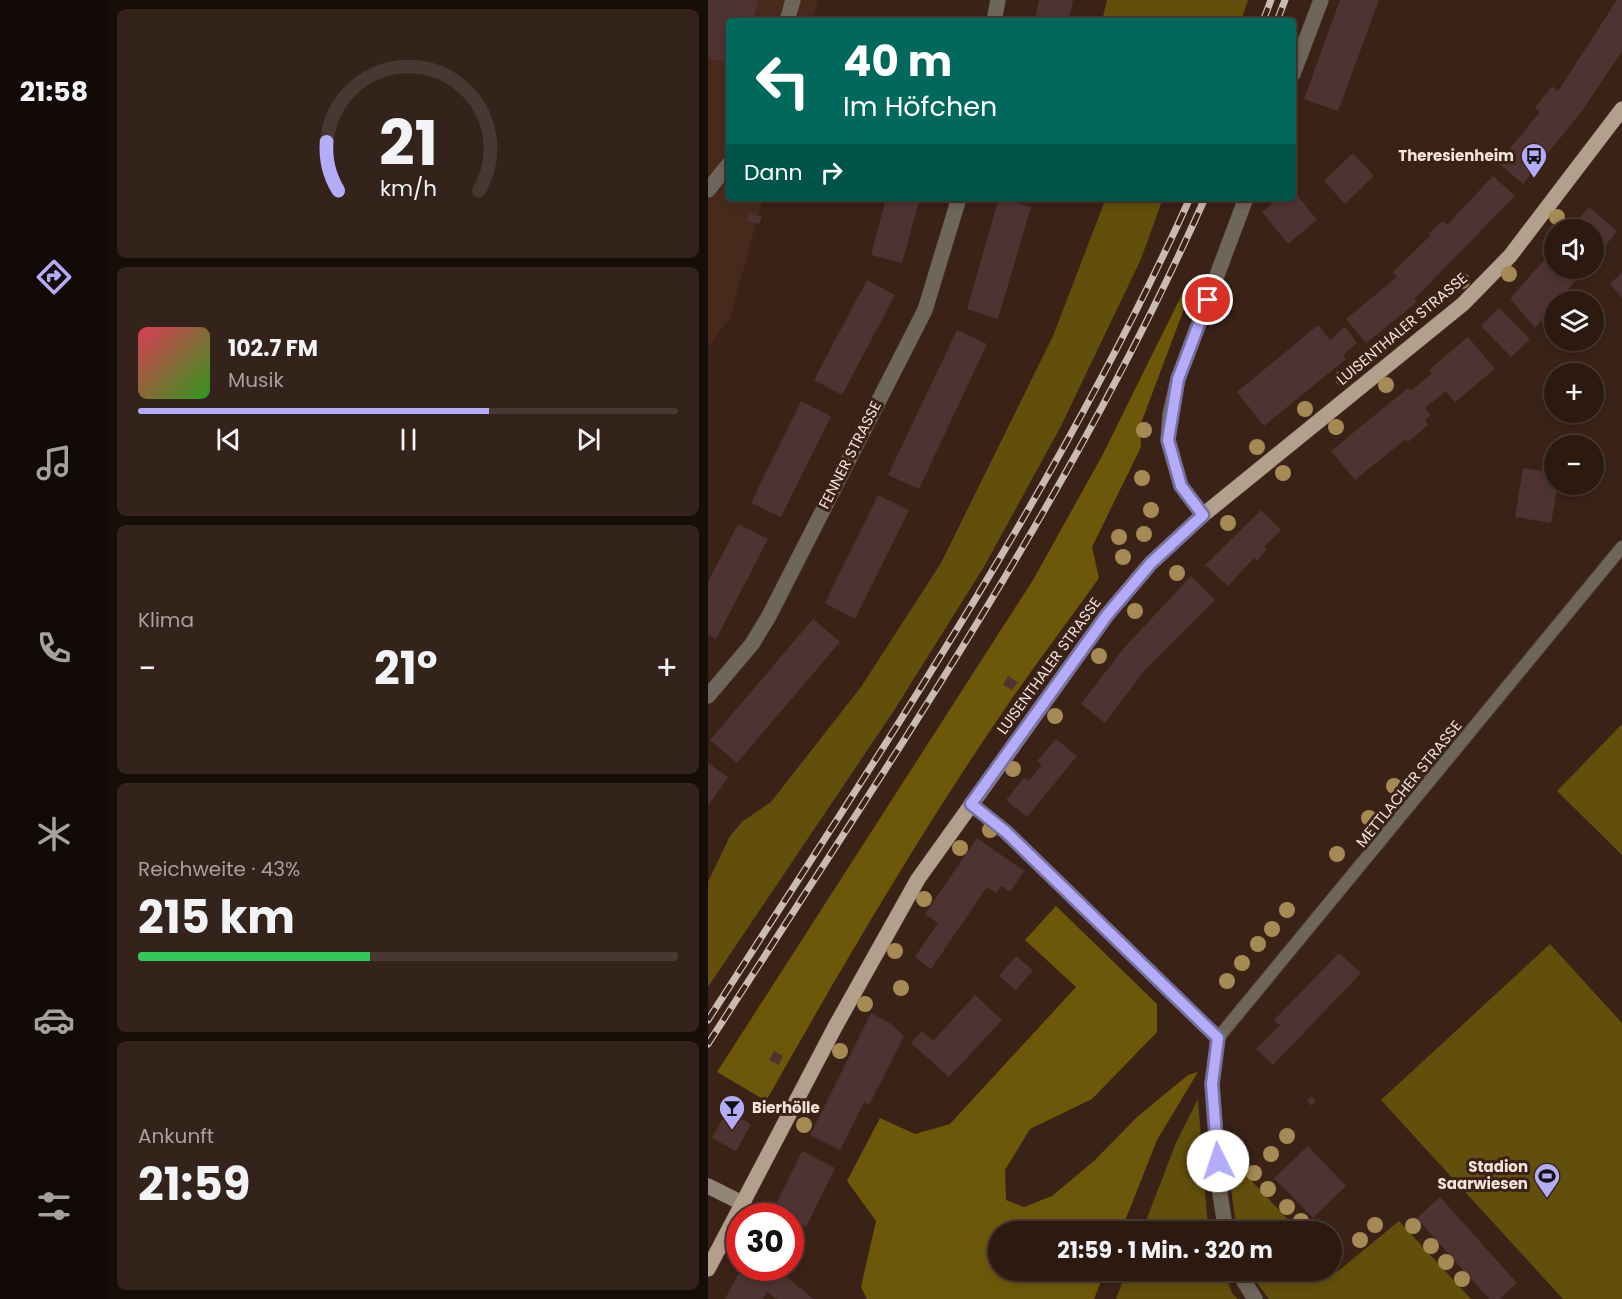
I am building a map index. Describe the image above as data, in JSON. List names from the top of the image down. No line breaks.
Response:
{"streets":{"main road":["LUISENTHALER STRASSE"],"street":["FENNER STRASSE"],"lane":["METTLACHER STRASSE"]},"places":{"bus stop":["Theresienheim"],"bar":["Bierhölle"],"sports":["Stadion Saarwiesen"]},"page":{"tabs":"21:58","turn":["40 m","Im Höfchen"],"then":"Dann","map_buttons":["+","−"],"song":["102.7 FM","Musik"],"tile":["Klima",["Reichweite · 43%","215 km"],["Ankunft","21:59"]],"heat":["−","21°","+"],"limit":"30","trip":"21:59 · 1 Min. · 320 m","gauge":["21","km/h"]}}
